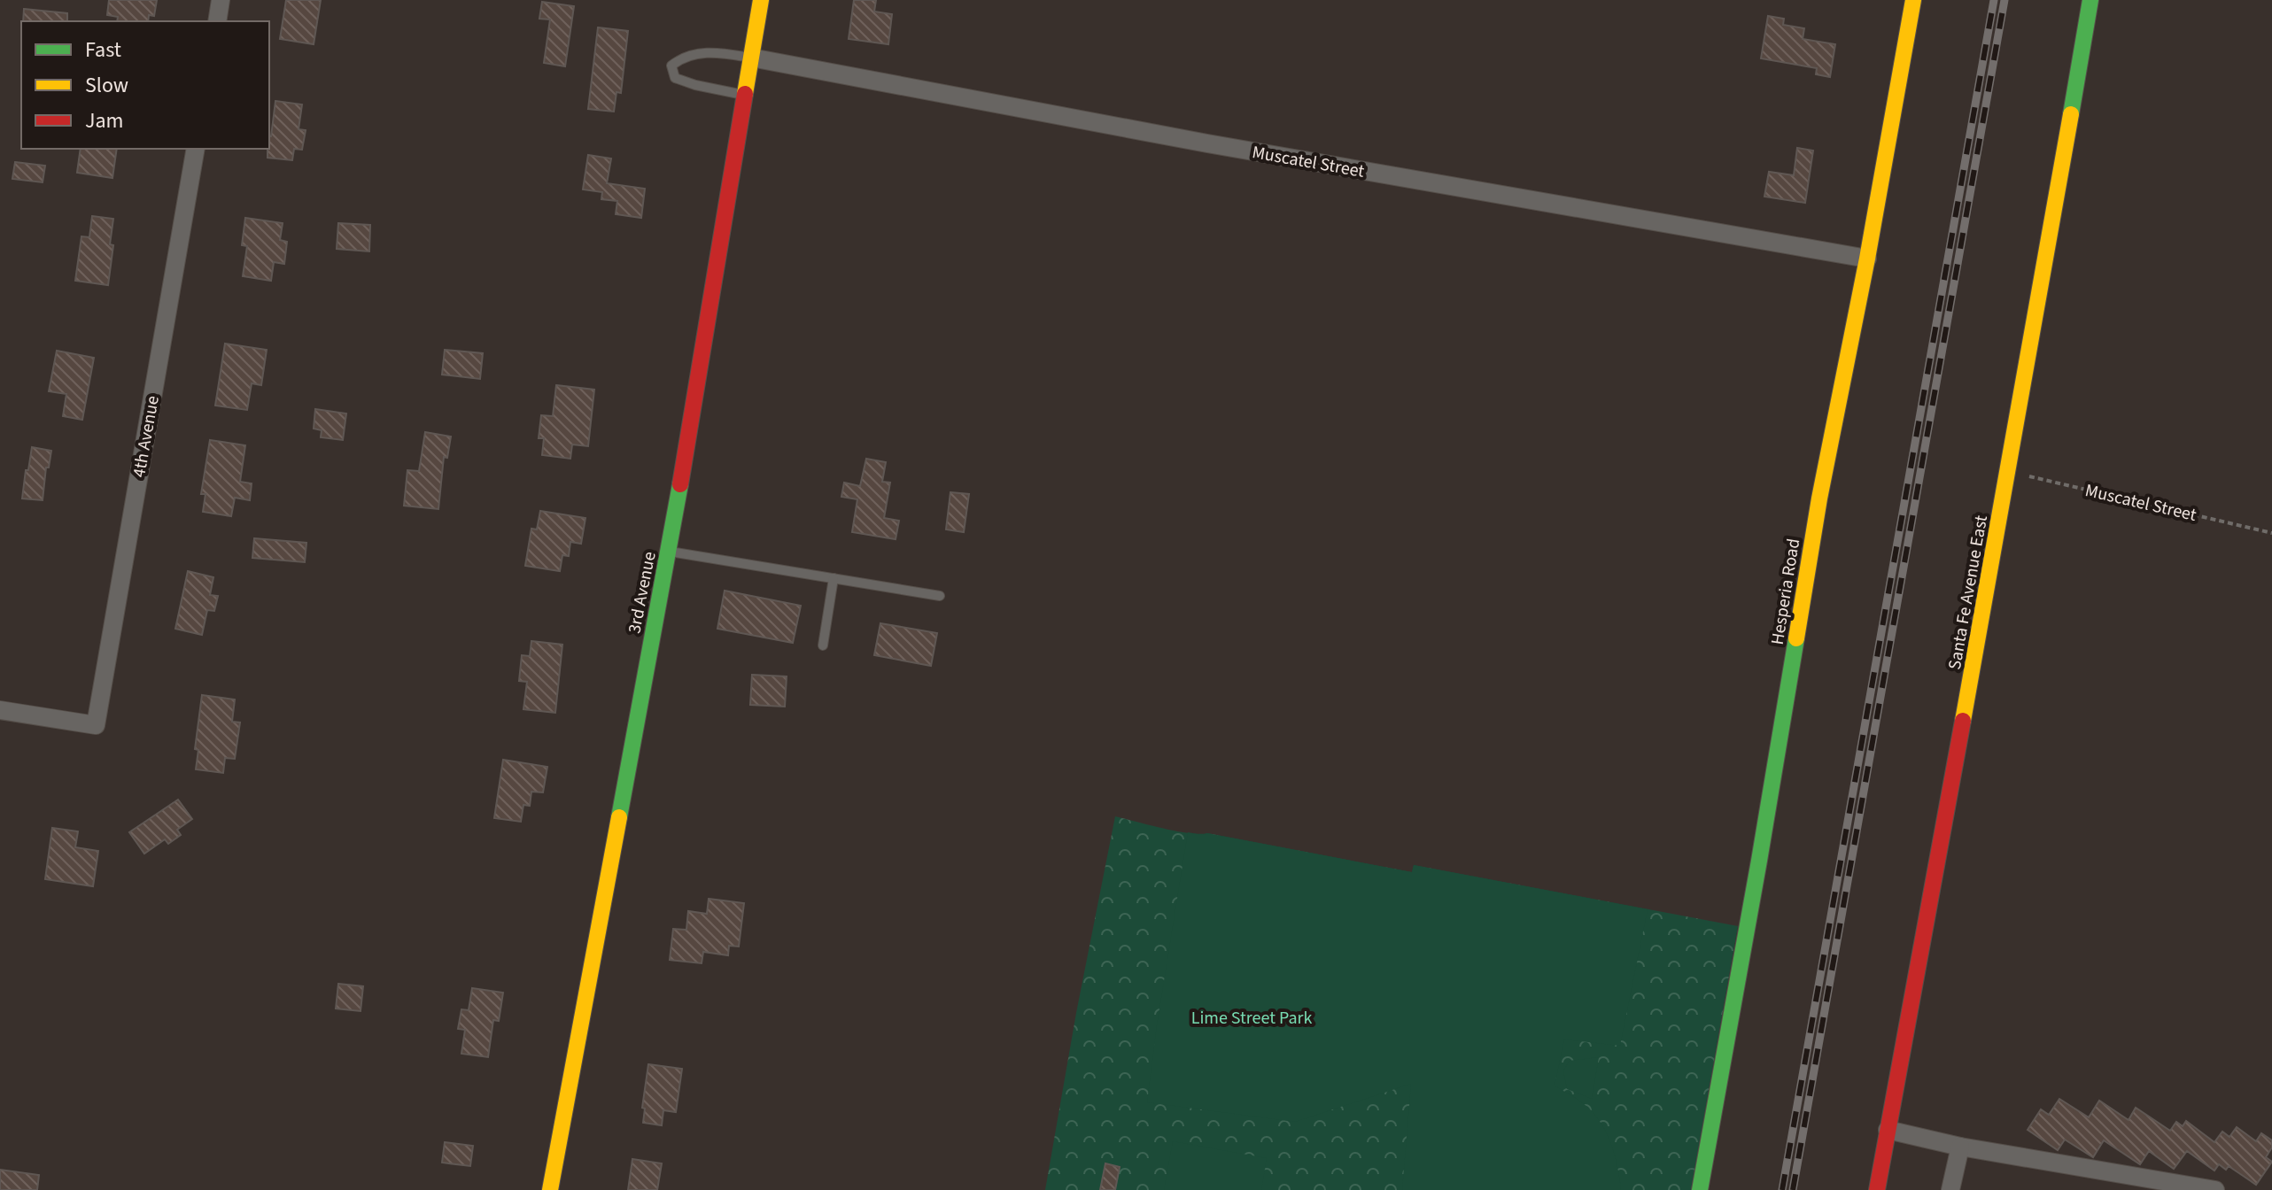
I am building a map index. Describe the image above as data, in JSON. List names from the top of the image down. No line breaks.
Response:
{"streets":{"street":["Muscatel Street","4th Avenue","Hesperia Road","3rd Avenue","Santa Fe Avenue East"]},"crossings":[["Muscatel Street","Hesperia Road"],["Muscatel Street","3rd Avenue"],["Muscatel Street","Santa Fe Avenue East"]],"parks":["Lime Street Park"],"legend":["Fast","Slow","Jam"]}
